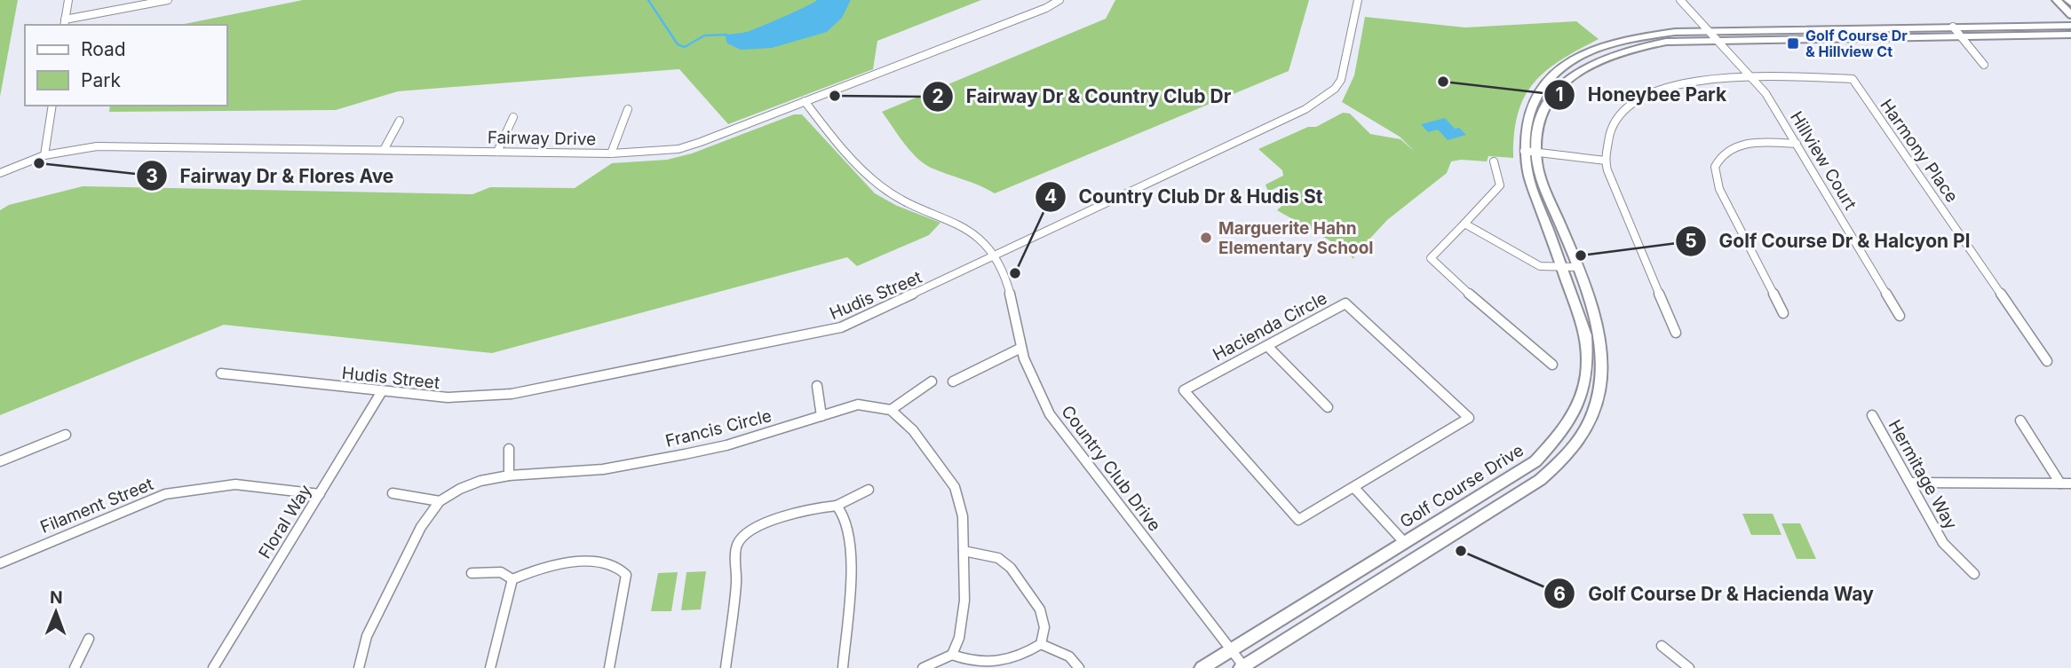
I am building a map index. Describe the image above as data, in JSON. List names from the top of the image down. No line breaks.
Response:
{"streets":{"street":["Fairway Drive","Harmony Place","Hillview Court","Hudis Street","Hacienda Circle","Francis Circle","Country Club Drive","Hermitage Way","Golf Course Drive","Filament Street","Floral Way"]},"crossings":[["Fairway Drive","Country Club Drive"],["Harmony Place","Hillview Court"],["Hillview Court","Golf Course Drive"],["Hudis Street","Country Club Drive"],["Hudis Street","Floral Way"],["Country Club Drive","Golf Course Drive"],["Filament Street","Floral Way"]],"places":{"transit":["Golf Course Dr & Hillview Ct"],"other":["Honeybee Park","Fairway Dr & Country Club Dr","Fairway Dr & Flores Ave","Marguerite Hahn Elementary School","Golf Course Dr & Halcyon Pl","Country Club Dr & Hudis St","Golf Course Dr & Hacienda Way"]},"legend":["Road","Park"],"north":"top"}
